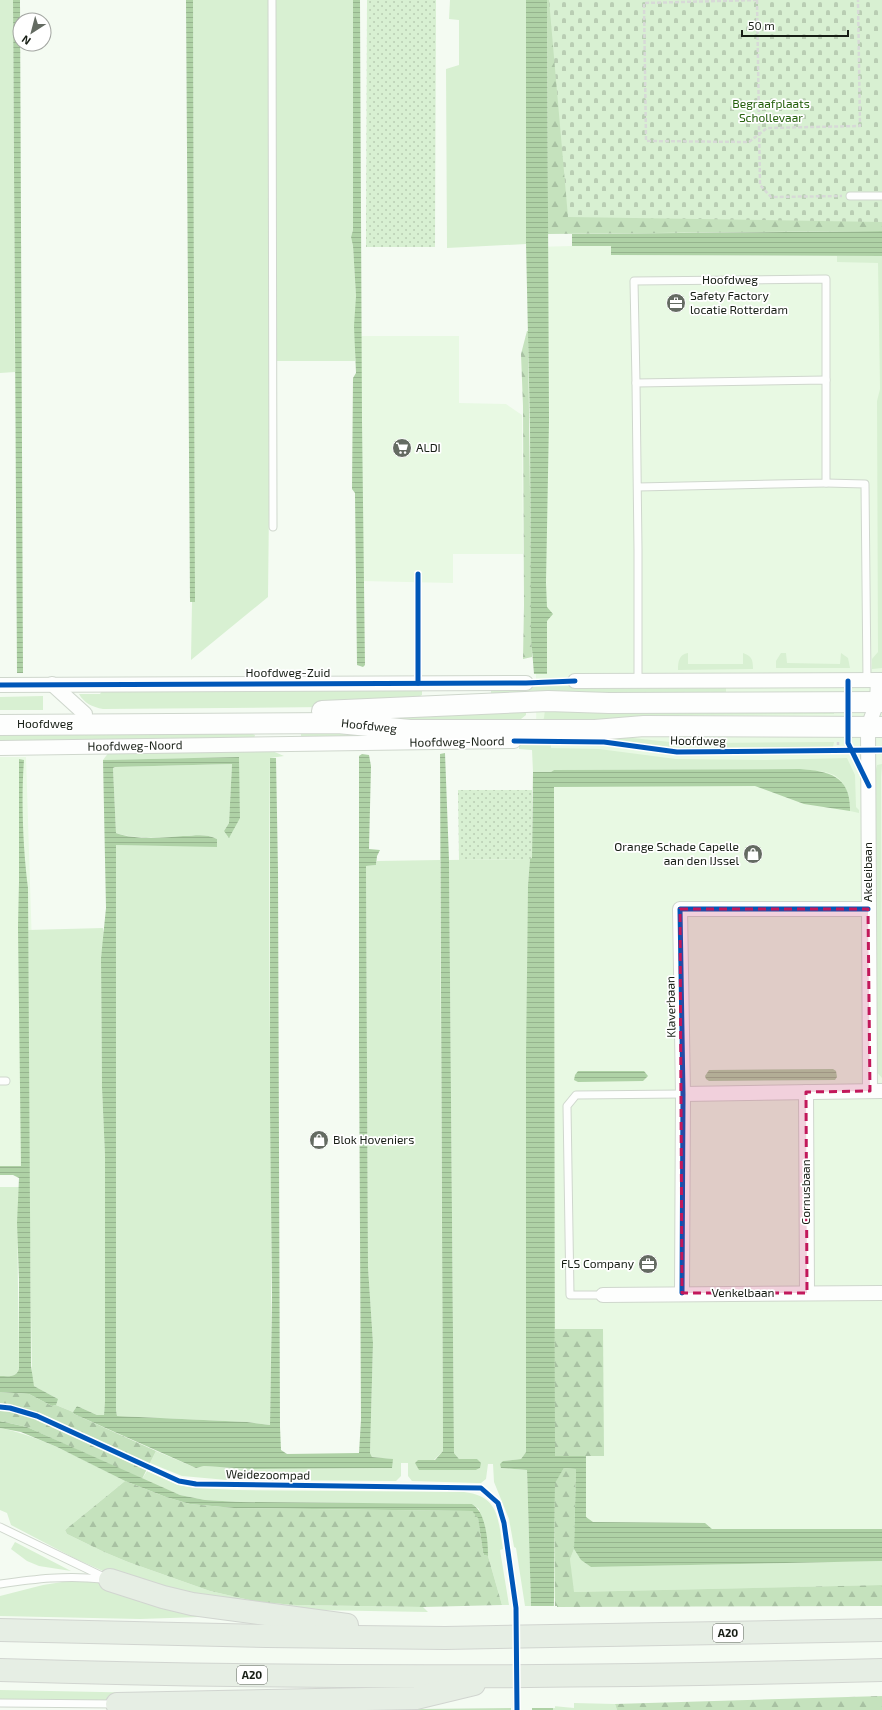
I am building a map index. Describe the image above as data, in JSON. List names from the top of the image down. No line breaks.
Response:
{"streets":{"highway":["A20"],"main road":["Hoofdweg"],"street":["Hoofdweg-Zuid","Hoofdweg-Noord","Akeleibaan","Klaverbaan","Cornusbaan","Venkelbaan"],"cycle path":["Weidezoompad"]},"crossings":[["Hoofdweg","Hoofdweg-Zuid"],["Hoofdweg","Hoofdweg-Noord"],["Hoofdweg","Akeleibaan"],["Akeleibaan","Klaverbaan"],["Klaverbaan","Venkelbaan"],["Cornusbaan","Venkelbaan"]],"parks":["Begraafplaats Schollevaar"],"places":{"office":["Safety Factory locatie Rotterdam","FLS Company"],"supermarket":["ALDI"],"shop":["Orange Schade Capelle aan den IJssel","Blok Hoveniers"]},"scale_bar":"50 m","north":"bottom left"}
